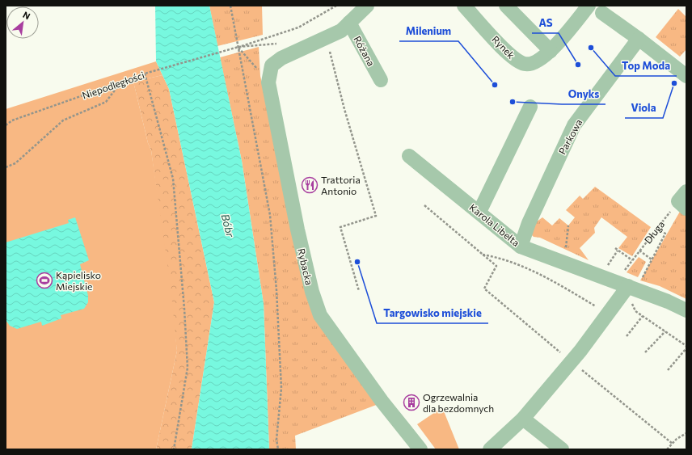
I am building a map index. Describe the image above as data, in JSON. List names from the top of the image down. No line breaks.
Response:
{"streets":{"street":["Rynek","Różana","Parkowa","Karola Libelta","Rybacka"],"path":["Niepodległości","Długa"]},"crossings":[["Parkowa","Karola Libelta"],["Karola Libelta","Długa"]],"water":["Bóbr"],"places":{"other":["Top Moda","AS","Viola","Milenium","Onyks","Targowisko miejskie"],"restaurant":["Trattoria Antonio"],"sports":["Kąpielisko Miejskie"],"building":["Ogrzewalnia dla bezdomnych"]},"north":"top right"}
